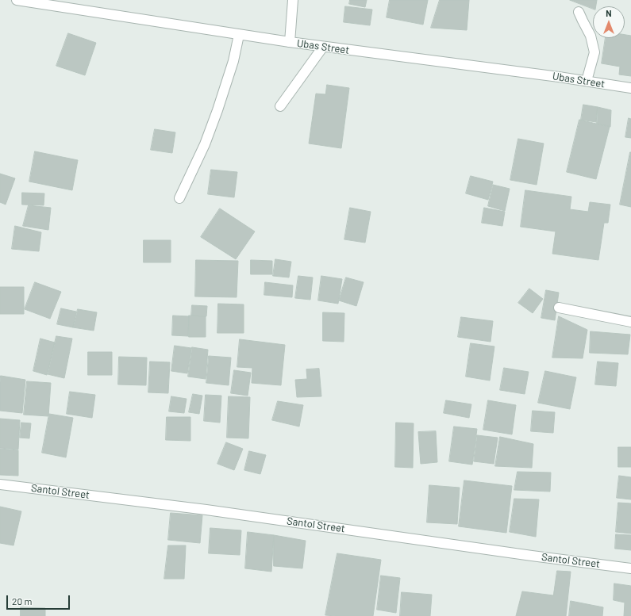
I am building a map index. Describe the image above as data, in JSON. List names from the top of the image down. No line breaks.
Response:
{"streets":{"street":["Ubas Street","Santol Street"]},"scale_bar":"20 m","north":"top"}
